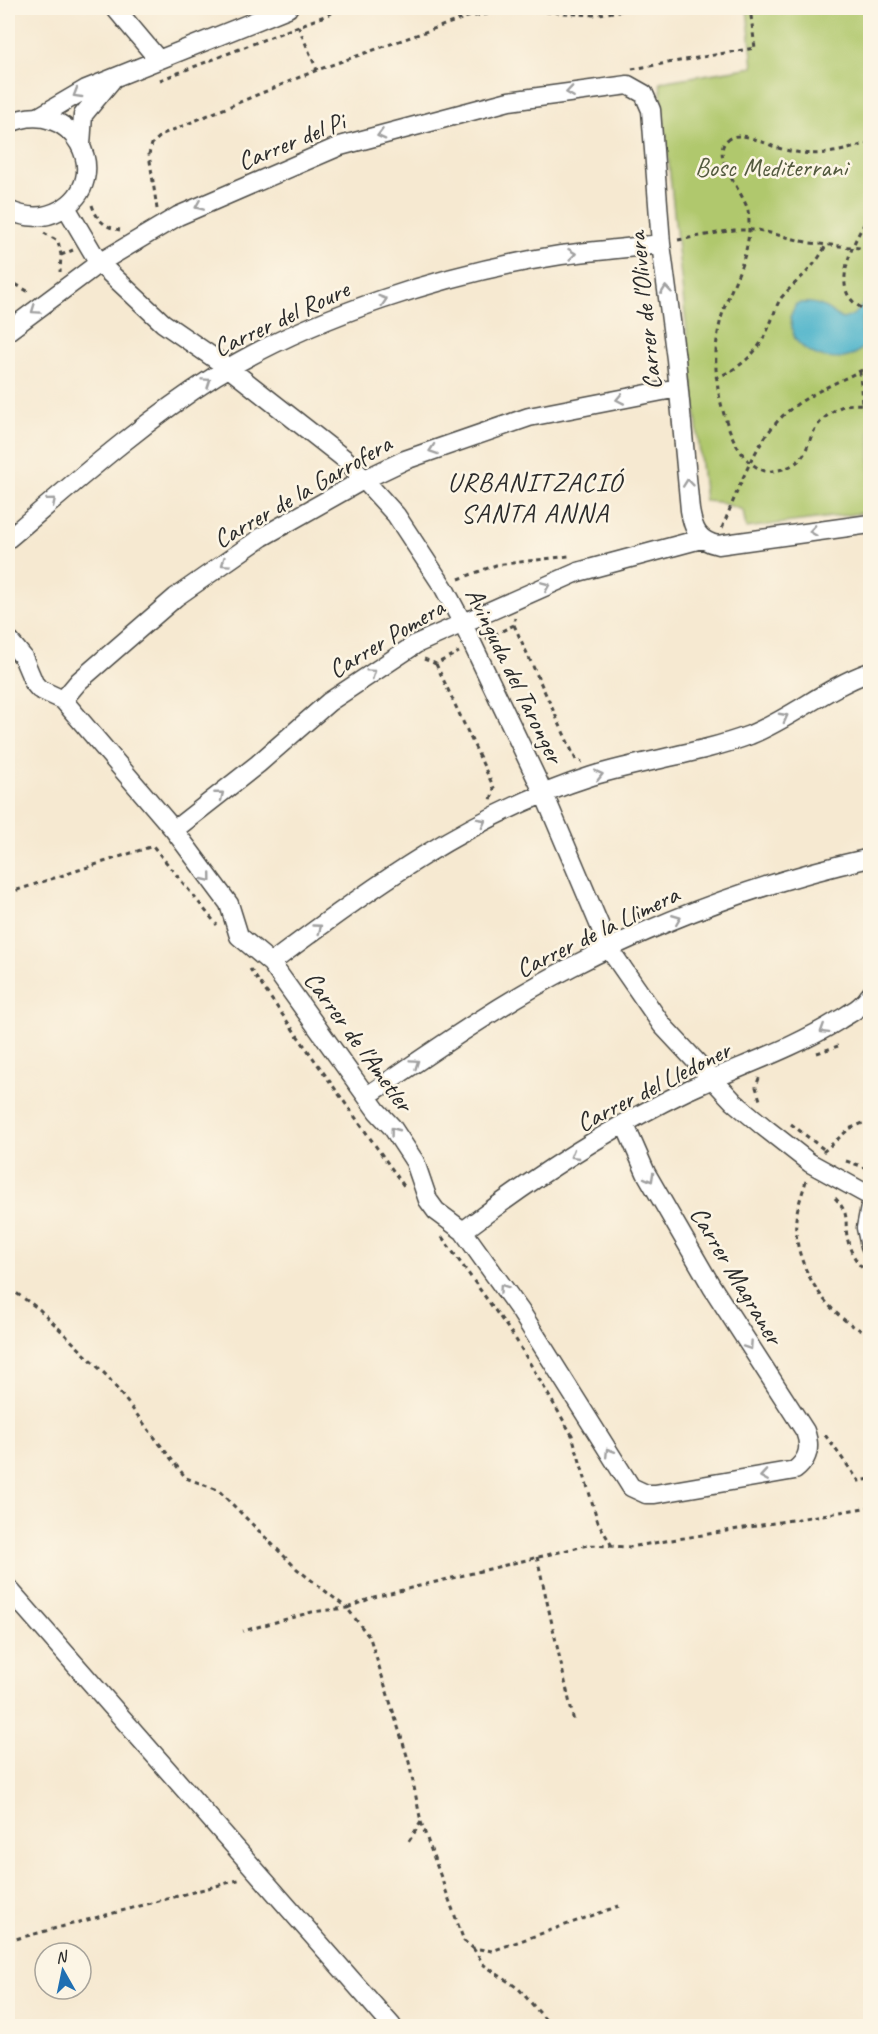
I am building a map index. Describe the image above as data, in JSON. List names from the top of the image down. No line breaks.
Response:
{"streets":{"street":["Carrer del Pi","Carrer de l'Olivera","Carrer del Roure","Carrer de la Garrofera","Carrer Pomera","Avinguda del Taronger","Carrer de la Llimera","Carrer de l'Ametler","Carrer del Lledoner","Carrer Magraner"]},"crossings":[["Carrer del Pi","Carrer de l'Olivera"],["Carrer del Pi","Avinguda del Taronger"],["Carrer de l'Olivera","Carrer del Roure"],["Carrer de l'Olivera","Carrer de la Garrofera"],["Carrer de l'Olivera","Carrer Pomera"],["Carrer del Roure","Avinguda del Taronger"],["Carrer de la Garrofera","Avinguda del Taronger"],["Carrer de la Garrofera","Carrer de l'Ametler"],["Carrer Pomera","Avinguda del Taronger"],["Carrer Pomera","Carrer de l'Ametler"],["Avinguda del Taronger","Carrer de la Llimera"],["Avinguda del Taronger","Carrer del Lledoner"],["Carrer de la Llimera","Carrer de l'Ametler"],["Carrer de l'Ametler","Carrer del Lledoner"],["Carrer de l'Ametler","Carrer Magraner"],["Carrer del Lledoner","Carrer Magraner"]],"one_way":["Carrer de l'Olivera","Carrer del Roure","Carrer de la Garrofera","Carrer del Lledoner","Carrer Magraner"],"districts":["URBANITZACIÓ SANTA ANNA"],"parks":["Bosc Mediterrani"],"north":"top"}
